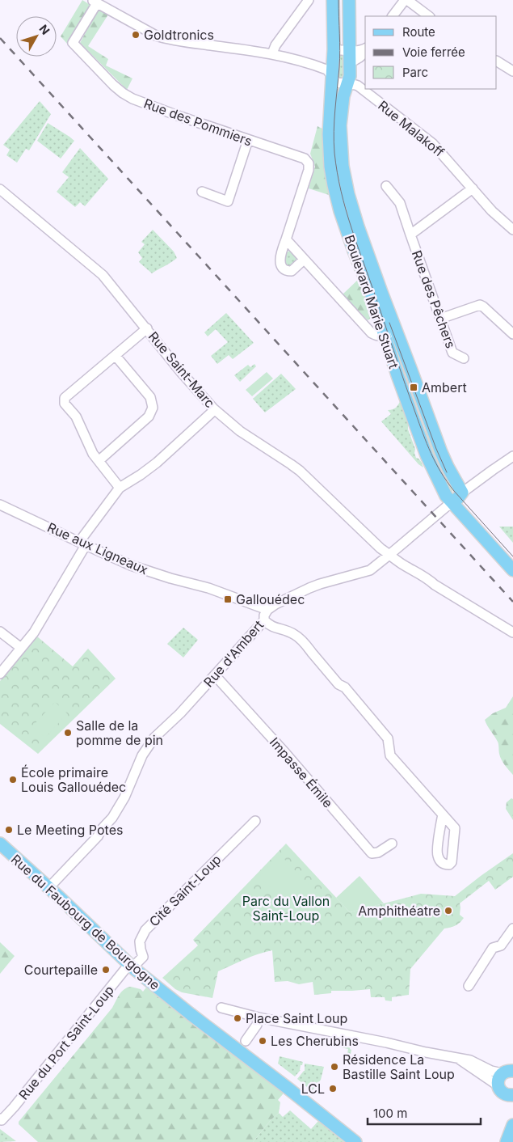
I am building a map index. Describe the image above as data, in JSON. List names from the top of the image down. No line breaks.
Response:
{"streets":{"main road":["Boulevard Marie Stuart","Rue d'Ambert","Rue du Faubourg de Bourgogne"],"street":["Rue des Pommiers","Rue Malakoff","Rue des Pêchers","Rue Saint-Marc","Rue aux Ligneaux","Impasse Émile","Cité Saint-Loup","Rue du Port Saint-Loup"]},"crossings":[["Rue des Pommiers","Rue Malakoff"],["Rue Malakoff","Rue des Pêchers"],["Rue Malakoff","Boulevard Marie Stuart"],["Boulevard Marie Stuart","Rue d'Ambert"],["Rue Saint-Marc","Rue d'Ambert"],["Rue aux Ligneaux","Rue d'Ambert"],["Rue d'Ambert","Impasse Émile"],["Rue d'Ambert","Rue du Faubourg de Bourgogne"],["Cité Saint-Loup","Rue du Faubourg de Bourgogne"],["Cité Saint-Loup","Rue du Port Saint-Loup"],["Rue du Faubourg de Bourgogne","Rue du Port Saint-Loup"]],"parks":["Parc du Vallon Saint-Loup"],"places":{"other":["Goldtronics","Salle de la pomme de pin","École primaire Louis Gallouédec","Le Meeting Potes","Amphithéatre","Courtepaille","Place Saint Loup","Les Cherubins","Résidence La Bastille Saint Loup","LCL"],"transit":["Ambert","Gallouédec"]},"legend":["Route","Voie ferrée","Parc"],"scale_bar":"100 m","north":"top right"}
